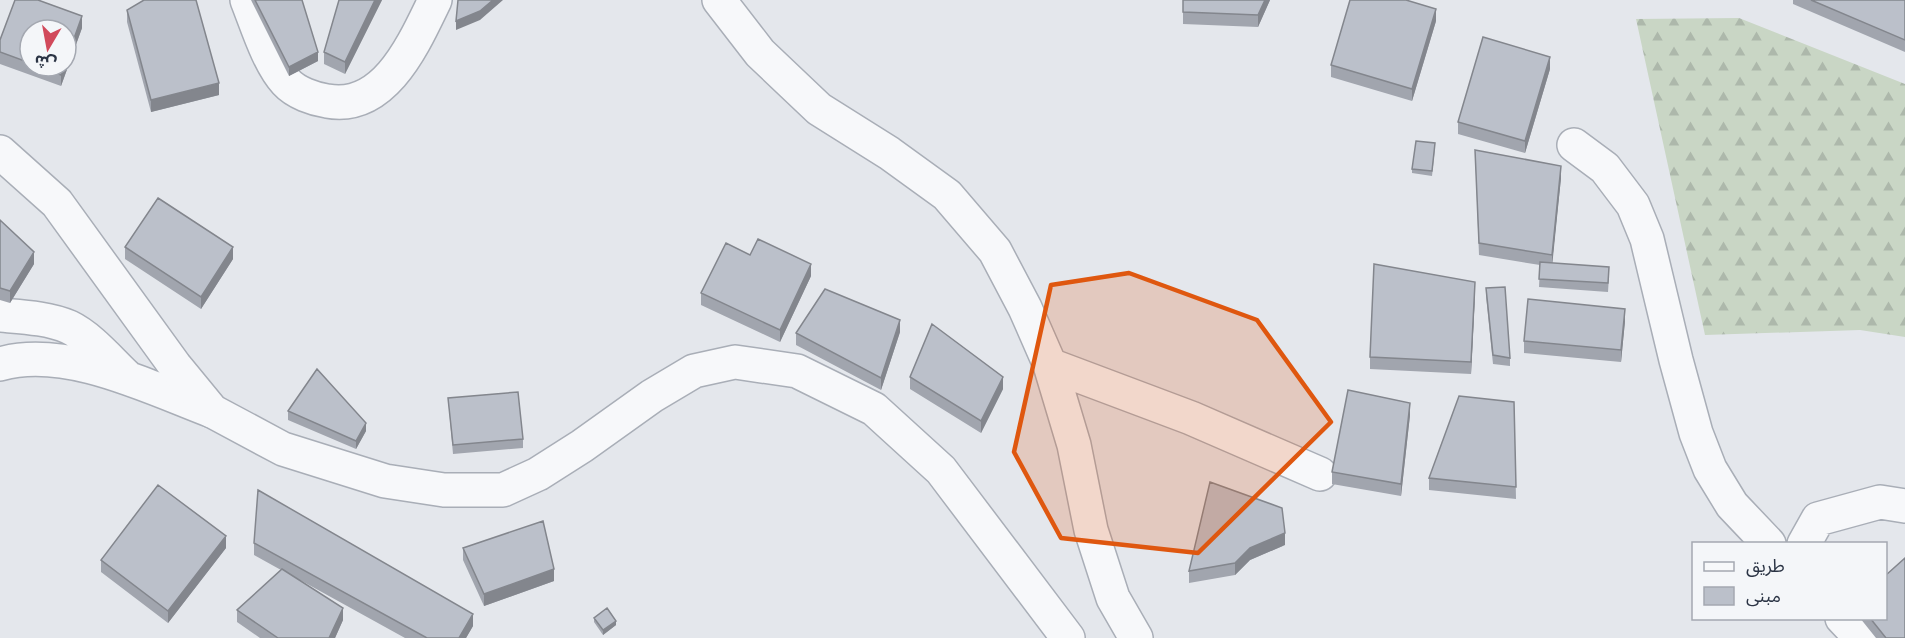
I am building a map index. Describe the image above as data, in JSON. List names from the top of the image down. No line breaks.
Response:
{"legend":["طريق","مبنى"],"north":"bottom"}
